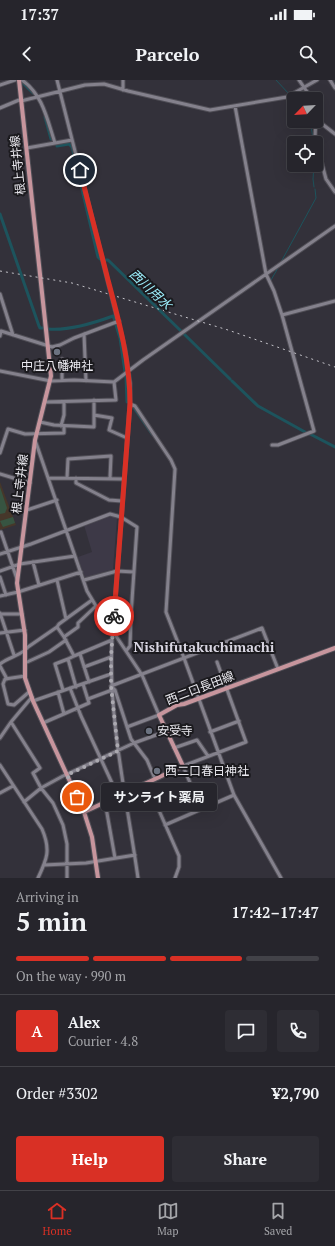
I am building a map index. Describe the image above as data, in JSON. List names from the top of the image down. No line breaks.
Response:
{"streets":{"main road":["根上寺井線","西二口長田線"]},"districts":["Nishifutakuchimachi"],"water":["西川用水"],"places":["中庄八幡神社","安受寺","西二口春日神社","サンライト薬局"],"north":"bottom left","page":{"status":"17:37","header":"Parcelo","bubble":"サンライト薬局","heading":["5 min","Arriving in","17:42–17:47"],"panel":["Alex","Courier · 4.8","Order #3302","¥2,790"],"bar":"On the way · 990 m","round":"A","buttons":["Help","Share"],"tabs":["Home","Map","Saved"]}}
